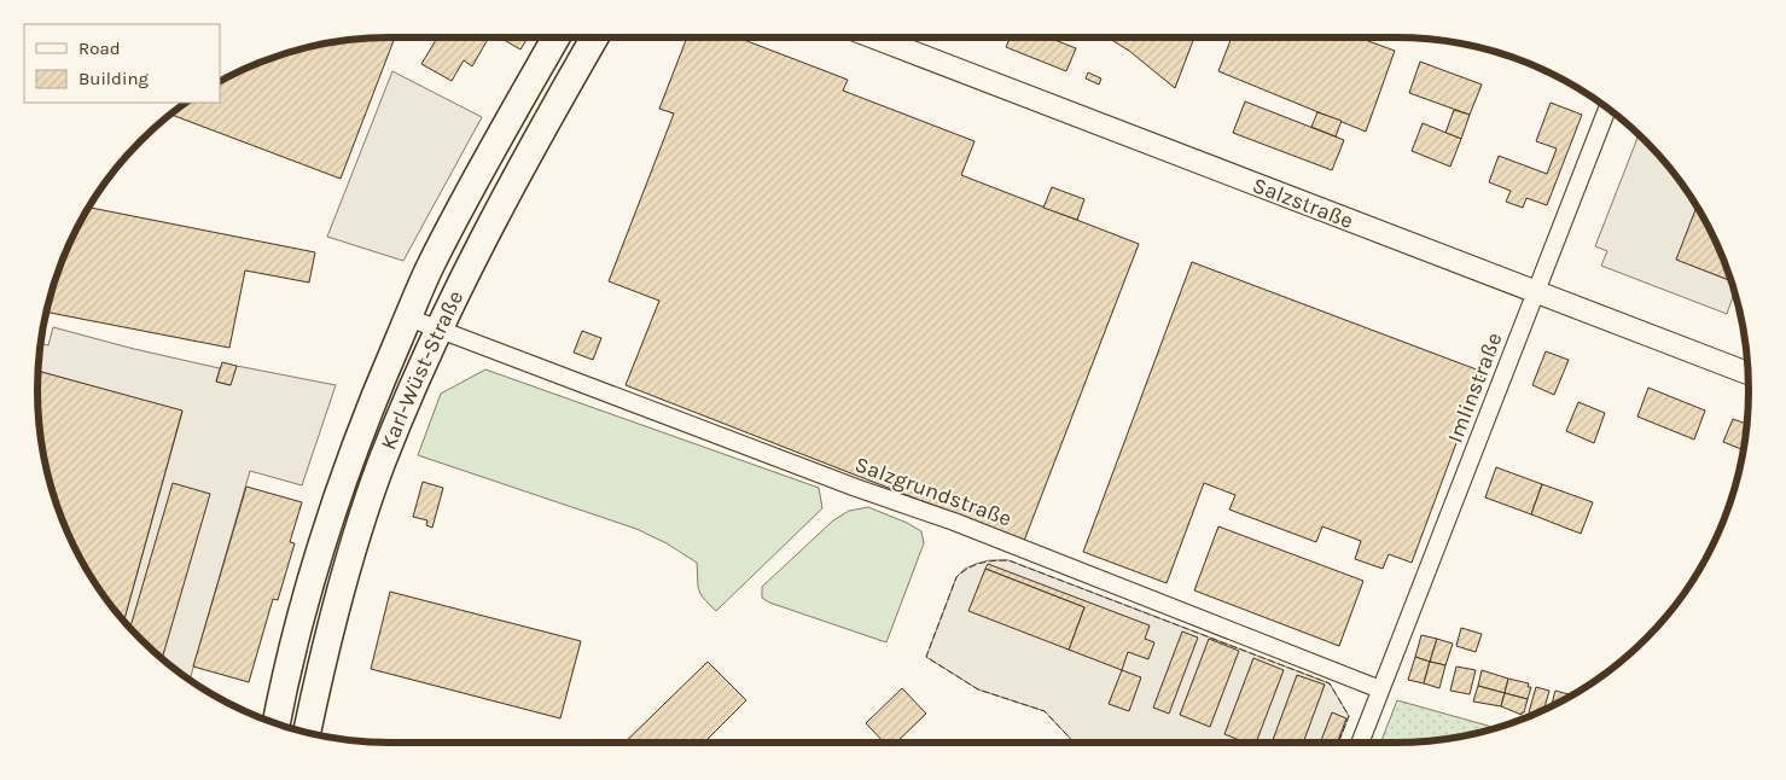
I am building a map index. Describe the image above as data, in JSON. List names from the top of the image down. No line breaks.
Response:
{"streets":{"main road":["Karl-Wüst-Straße"],"street":["Salzstraße","Imlinstraße","Salzgrundstraße"]},"crossings":[["Salzstraße","Imlinstraße"],["Karl-Wüst-Straße","Salzgrundstraße"],["Imlinstraße","Salzgrundstraße"]],"legend":["Road","Building"]}
